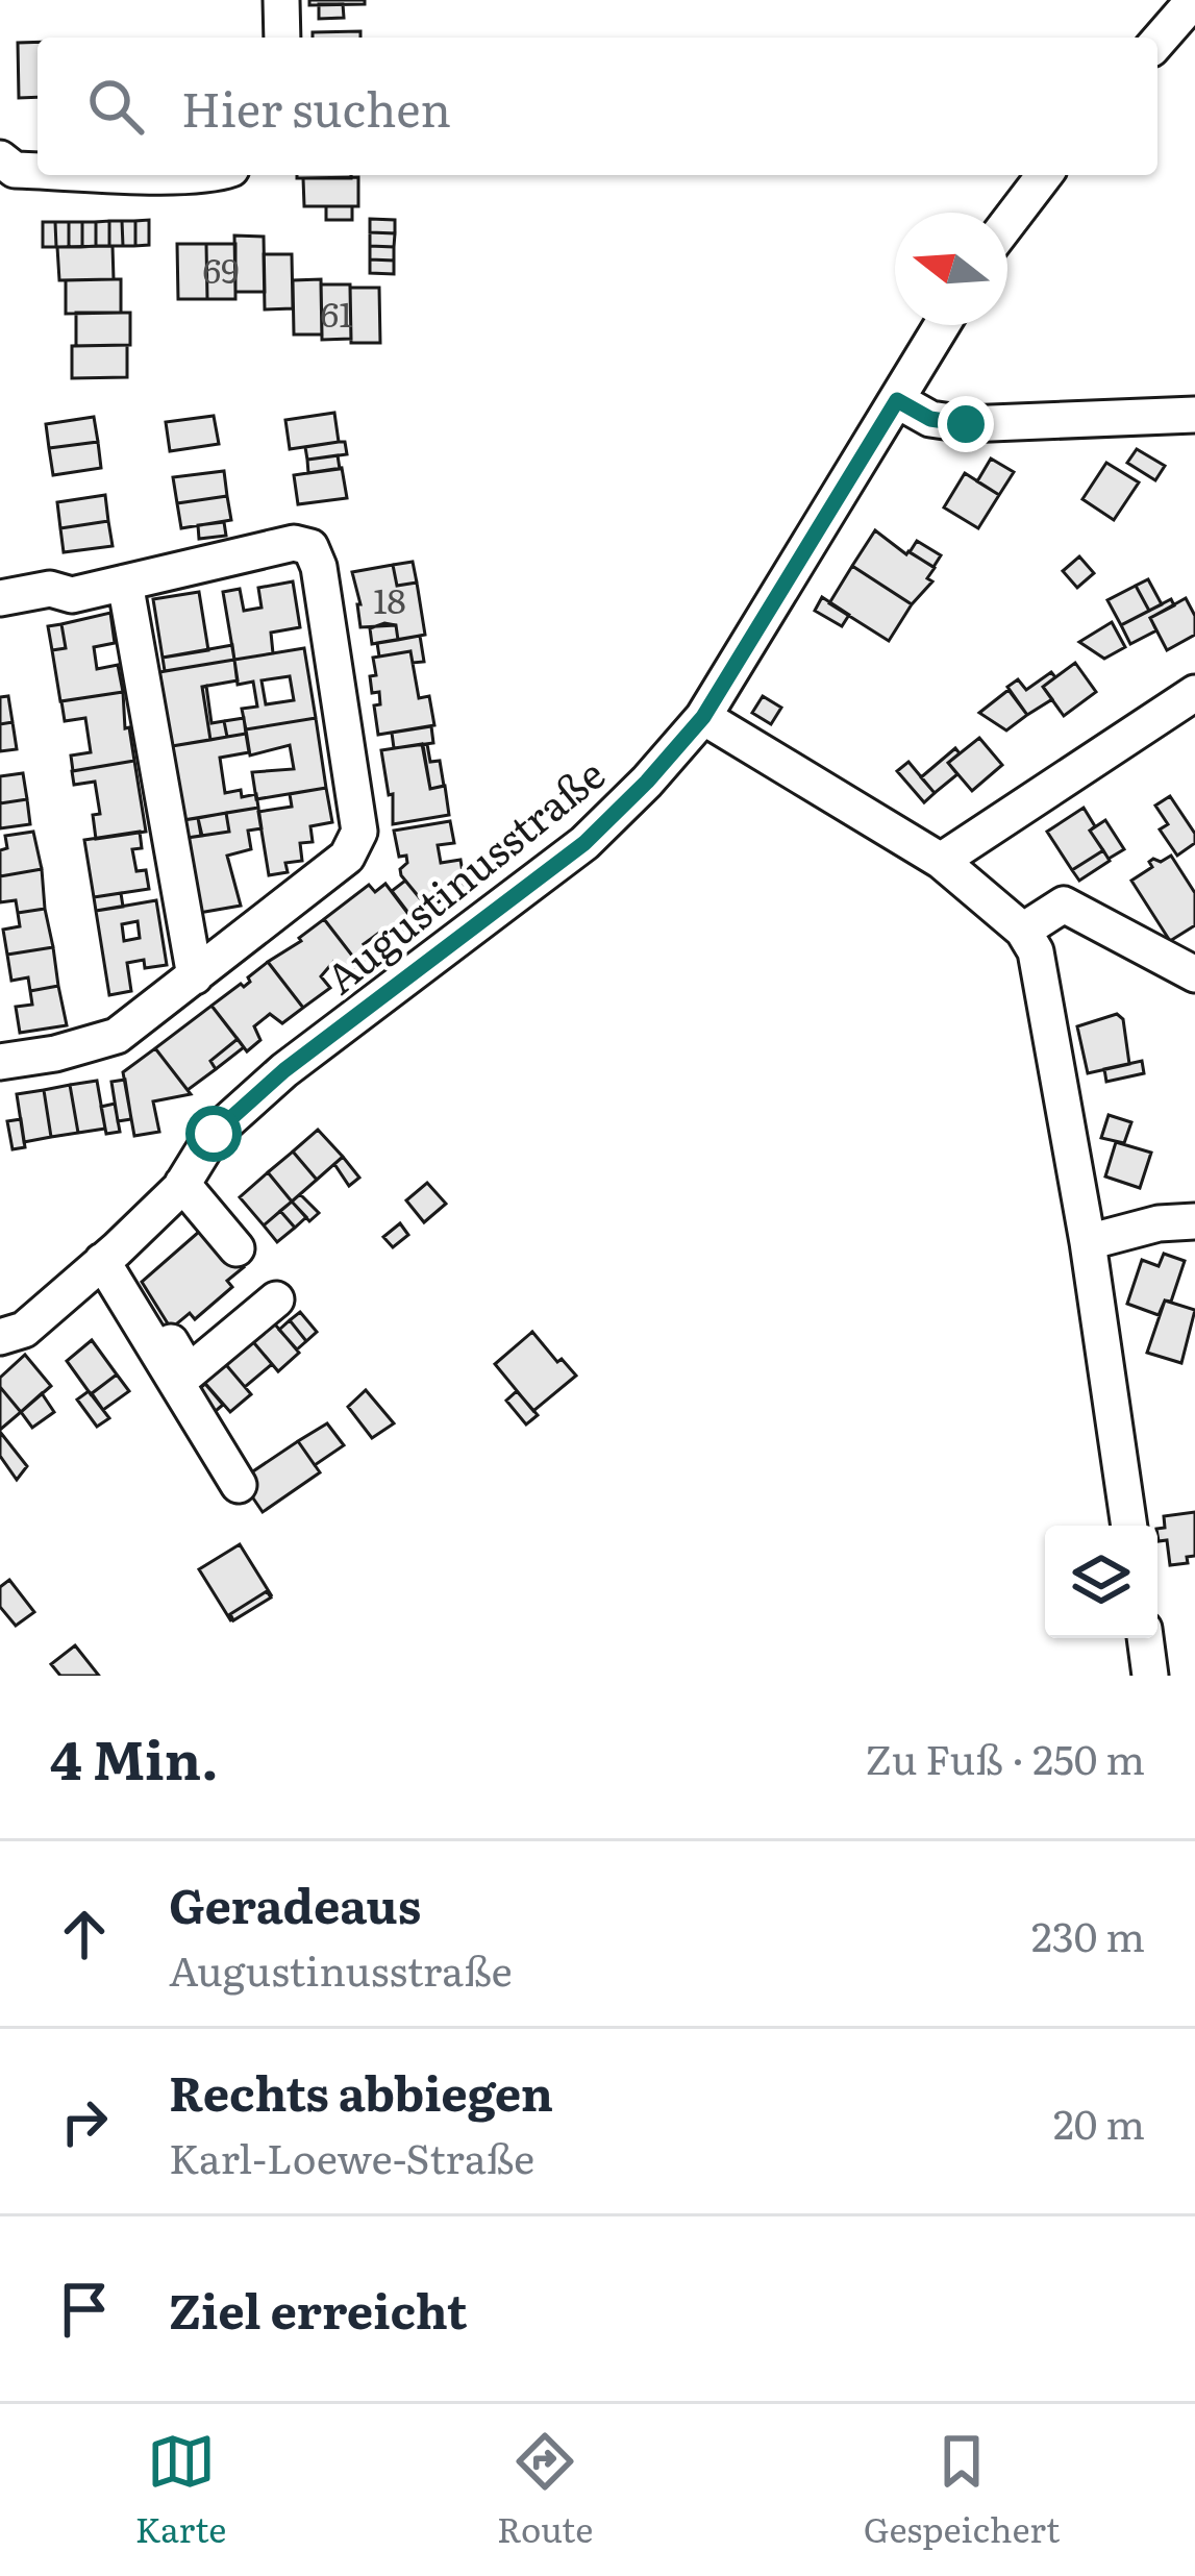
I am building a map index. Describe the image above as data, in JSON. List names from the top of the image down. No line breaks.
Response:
{"streets":{"street":["Augustinusstraße"]},"house_numbers":["69","61","18"],"north":"left","page":{"search":"Hier suchen","heading":["4 Min.","Zu Fuß · 250 m"],"list":[["Geradeaus","Augustinusstraße","230 m"],["Rechts abbiegen","Karl-Loewe-Straße","20 m"],"Ziel erreicht"],"nav":["Karte","Route","Gespeichert"]}}
